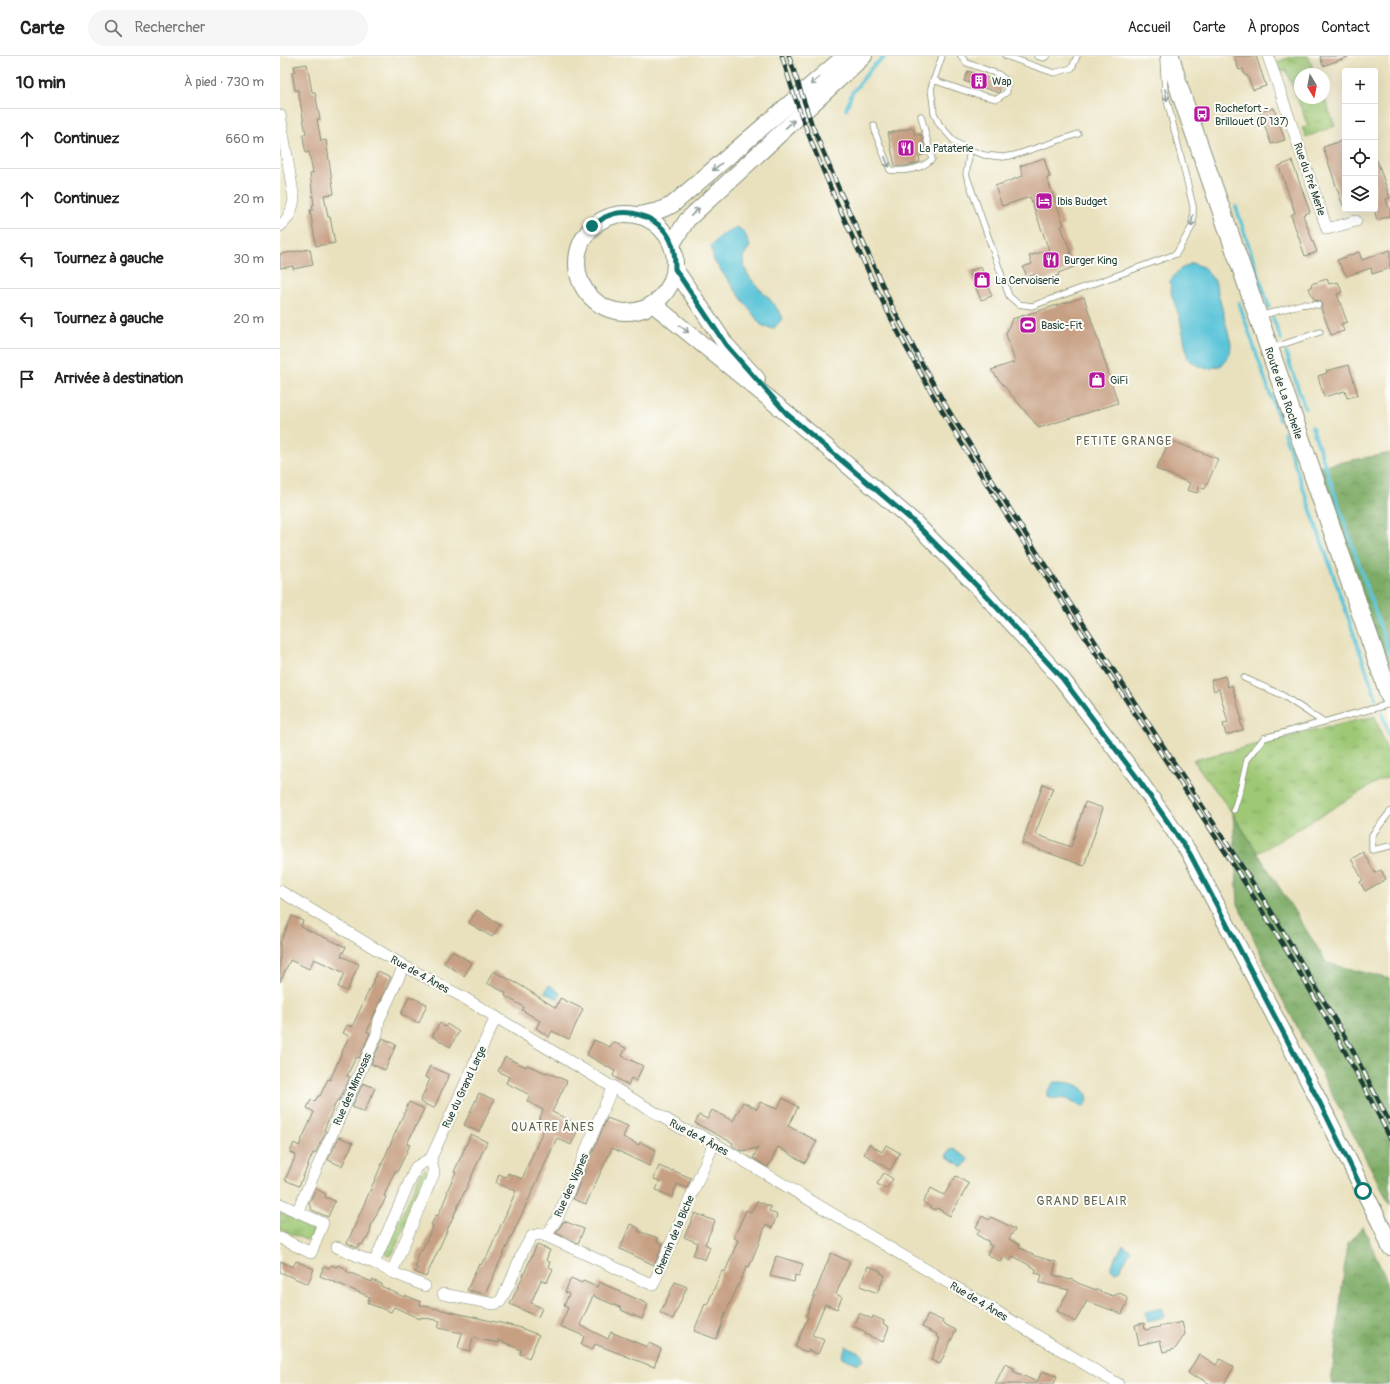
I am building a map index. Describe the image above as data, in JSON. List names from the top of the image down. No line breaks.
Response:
{"streets":{"main road":["Route de La Rochelle"],"street":["Rue du Pré Merle","Rue de 4 Ânes","Rue du Grand Large","Rue des Mimosas","Rue des Vignes","Chemin de la Biche"]},"crossings":[["Rue de 4 Ânes","Rue du Grand Large"],["Rue de 4 Ânes","Rue des Mimosas"],["Rue de 4 Ânes","Rue des Vignes"],["Rue de 4 Ânes","Chemin de la Biche"],["Rue des Vignes","Chemin de la Biche"]],"districts":["PETITE GRANGE","QUATRE ÂNES","GRAND BELAIR"],"places":{"building":["Wap"],"bus stop":["Rochefort - Brillouet (D 137)"],"restaurant":["La Pataterie","Burger King"],"hotel":["Ibis Budget"],"shop":["La Cervoiserie","GiFi"],"sports":["Basic-Fit"]},"north":"bottom","page":{"header":"Carte","search":"Rechercher","nav":["Accueil","Carte","À propos","Contact"],"heading":["10 min","À pied · 730 m"],"map_buttons":["+","−"],"list":[["Continuez","660 m"],["Continuez","20 m"],["Tournez à gauche","30 m"],["Tournez à gauche","20 m"],"Arrivée à destination"]}}
